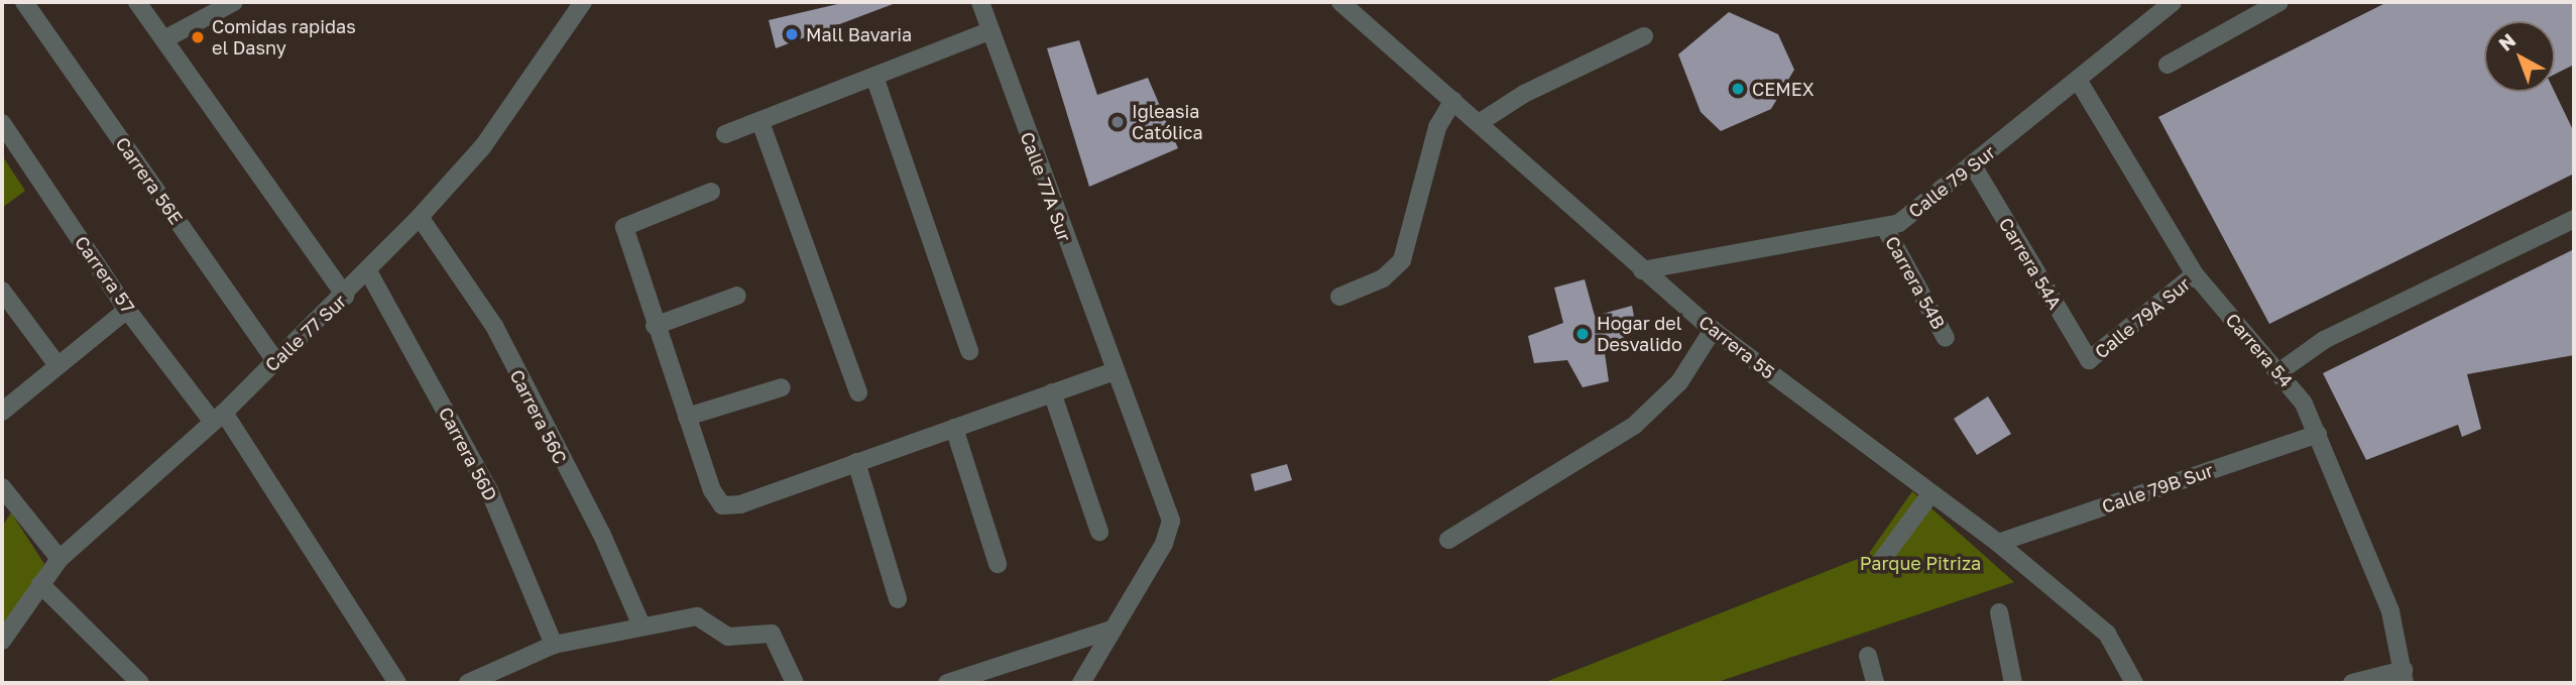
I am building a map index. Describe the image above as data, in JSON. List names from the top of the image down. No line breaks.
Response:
{"streets":{"street":["Carrera 56E","Calle 79 Sur","Calle 77A Sur","Carrera 54A","Carrera 57","Carrera 54B","Calle 79A Sur","Calle 77 Sur","Carrera 55","Carrera 54","Carrera 56C","Carrera 56D","Calle 79B Sur"]},"crossings":[["Carrera 56E","Calle 77 Sur"],["Calle 79 Sur","Carrera 54A"],["Calle 79 Sur","Carrera 54B"],["Calle 79 Sur","Carrera 55"],["Calle 79 Sur","Carrera 54"],["Carrera 54A","Calle 79A Sur"],["Carrera 57","Calle 77 Sur"],["Calle 79A Sur","Carrera 54"],["Calle 77 Sur","Carrera 56C"],["Calle 77 Sur","Carrera 56D"],["Carrera 55","Calle 79B Sur"],["Carrera 54","Calle 79B Sur"]],"parks":["Parque Pitriza"],"places":["Mall Bavaria","Comidas rapidas el Dasny","CEMEX","Igleasia Católica","Hogar del Desvalido"],"north":"top left"}
